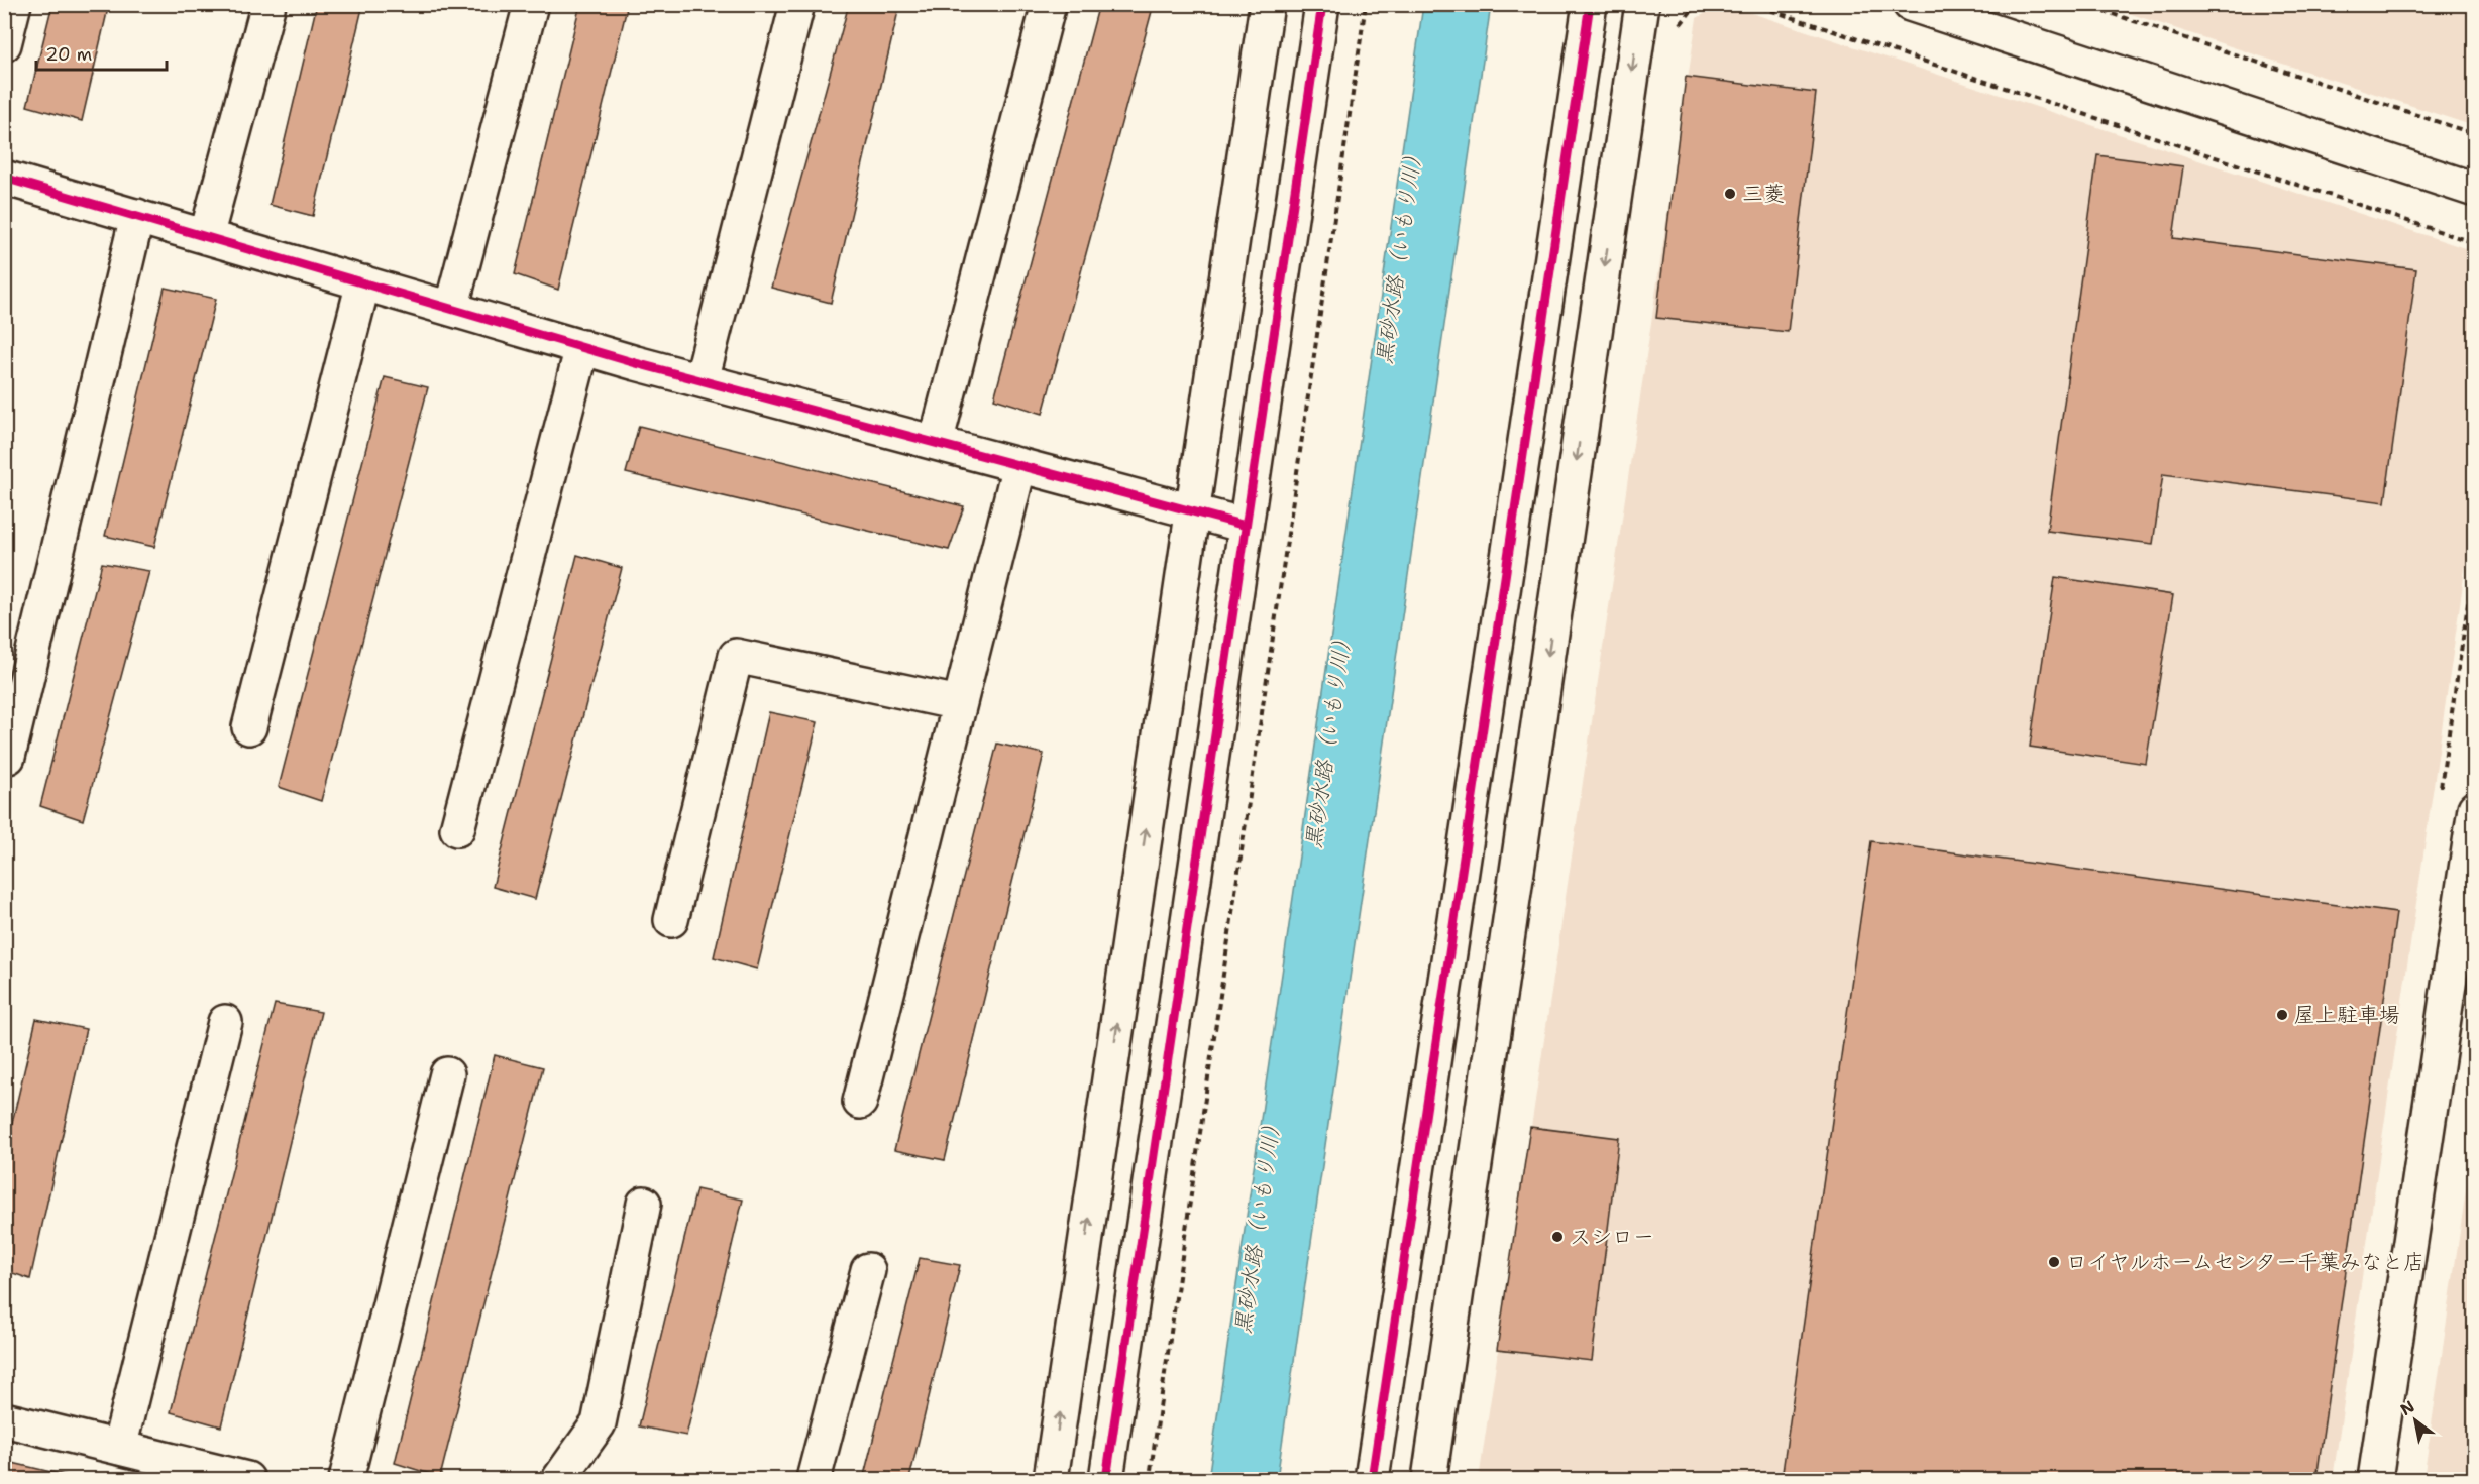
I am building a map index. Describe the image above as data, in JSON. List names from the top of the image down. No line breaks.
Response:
{"water":["黒砂水路（いもり川）"],"places":["三菱","屋上駐車場","スシロー","ロイヤルホームセンター千葉みなと店"],"scale_bar":"20 m","north":"top left"}
